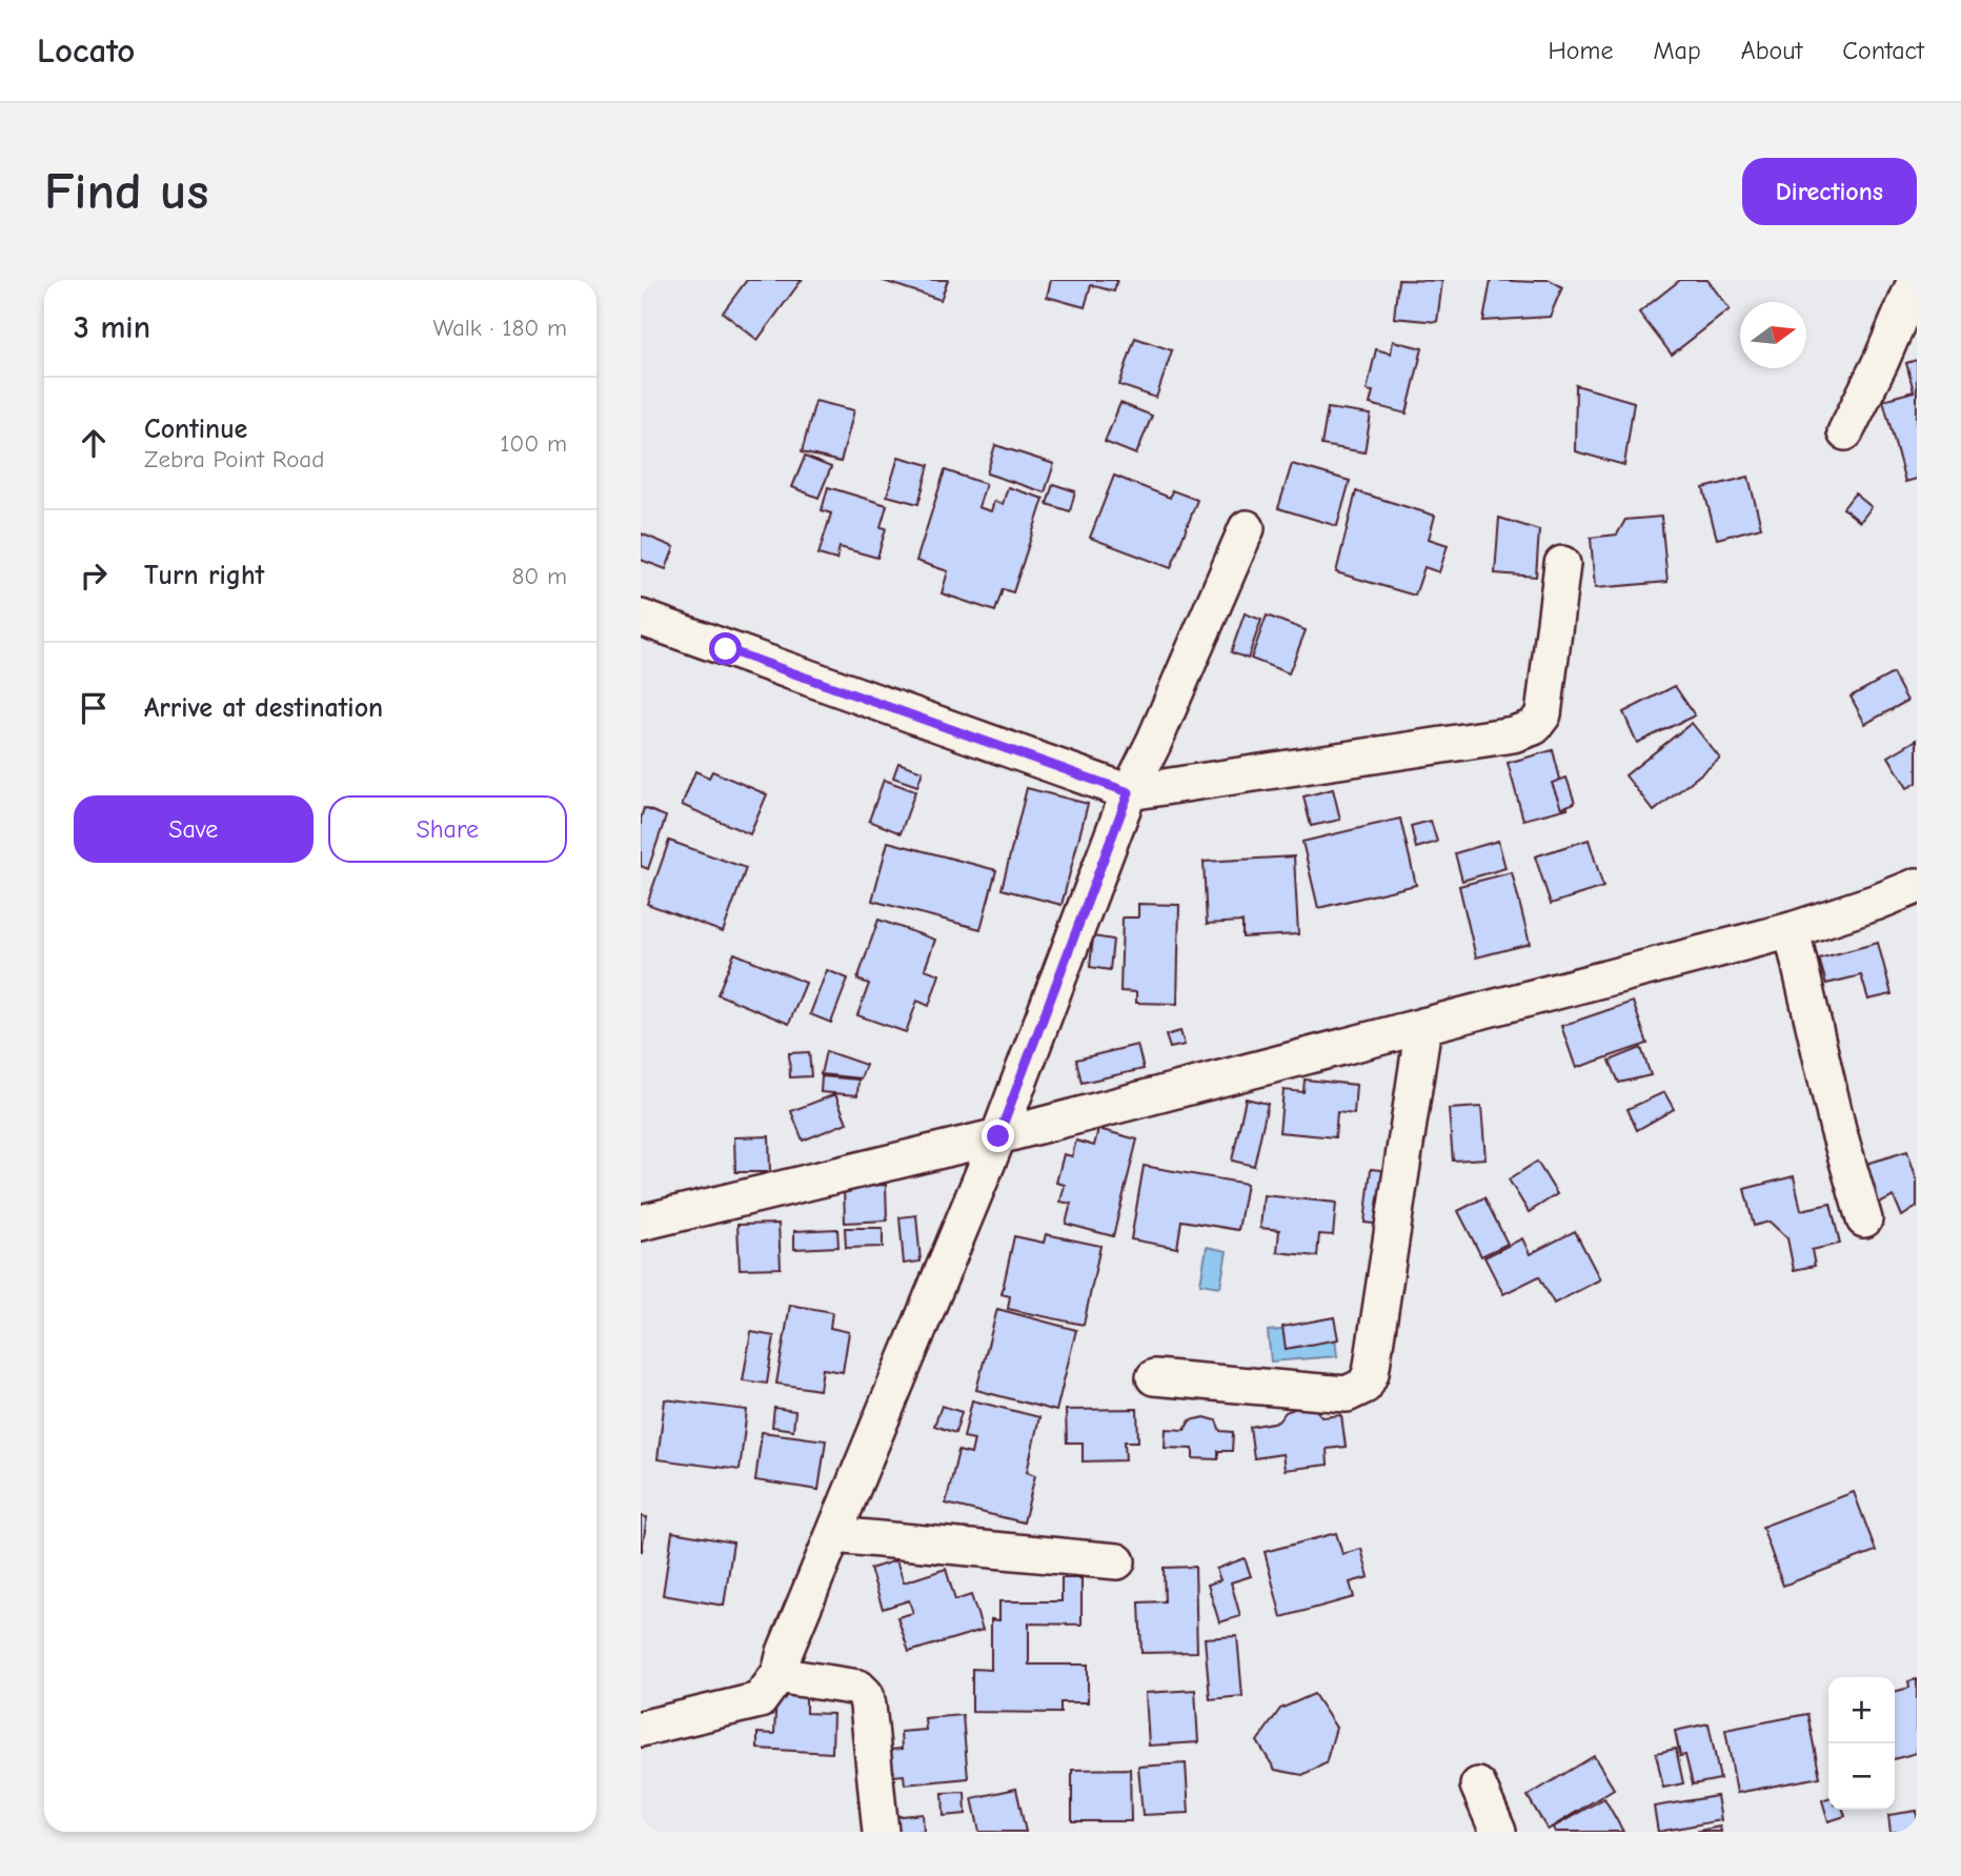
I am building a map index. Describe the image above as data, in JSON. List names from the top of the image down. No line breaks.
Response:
{"north":"right","page":{"header":"Locato","nav":["Home","Map","About","Contact"],"buttons":["Directions",["Save","Share"]],"title":"Find us","heading":["3 min","Walk · 180 m"],"list":[["Continue","Zebra Point Road","100 m"],["Turn right","80 m"],"Arrive at destination"],"map_buttons":["+","−"]}}
